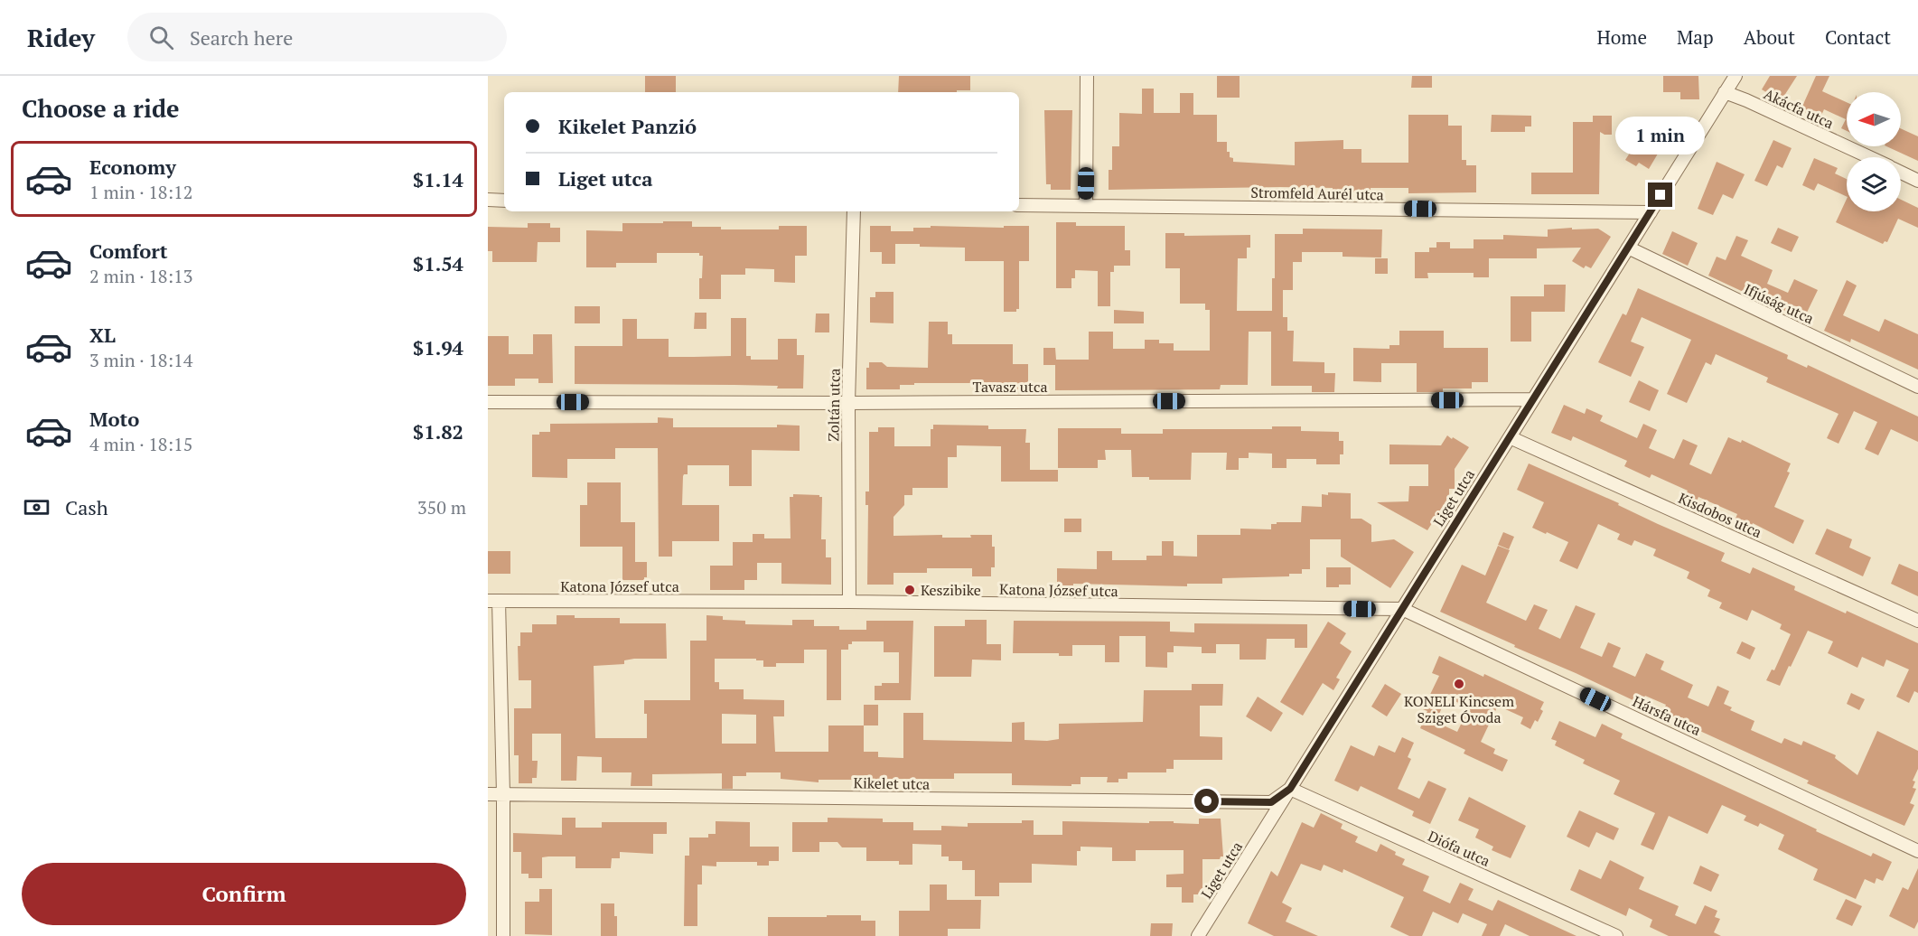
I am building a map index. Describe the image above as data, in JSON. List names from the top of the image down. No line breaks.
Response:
{"streets":{"street":["Akácfa utca","Stromfeld Aurél utca","Ifjúság utca","Tavasz utca","Zoltán utca","Liget utca","Kisdobos utca","Katona József utca","Hársfa utca","Kikelet utca","Diófa utca"]},"crossings":[["Akácfa utca","Liget utca"],["Stromfeld Aurél utca","Liget utca"],["Ifjúság utca","Liget utca"],["Tavasz utca","Zoltán utca"],["Tavasz utca","Liget utca"],["Zoltán utca","Katona József utca"],["Liget utca","Kisdobos utca"],["Liget utca","Katona József utca"],["Liget utca","Hársfa utca"],["Liget utca","Kikelet utca"],["Liget utca","Diófa utca"],["Katona József utca","Hársfa utca"],["Kikelet utca","Diófa utca"]],"places":["Keszibike","KONELI Kincsem Sziget Óvoda"],"north":"left","page":{"header":"Ridey","search":"Search here","nav":["Home","Map","About","Contact"],"heading":"Choose a ride","banner":["Kikelet Panzió","Liget utca"],"bubble":"1 min","list":[{"name":"Economy","note":"1 min · 18:12","value":"$1.14"},{"name":"Comfort","note":"2 min · 18:13","value":"$1.54"},{"name":"XL","note":"3 min · 18:14","value":"$1.94"},{"name":"Moto","note":"4 min · 18:15","value":"$1.82"}],"pay":["Cash","350 m"],"buttons":"Confirm"}}
